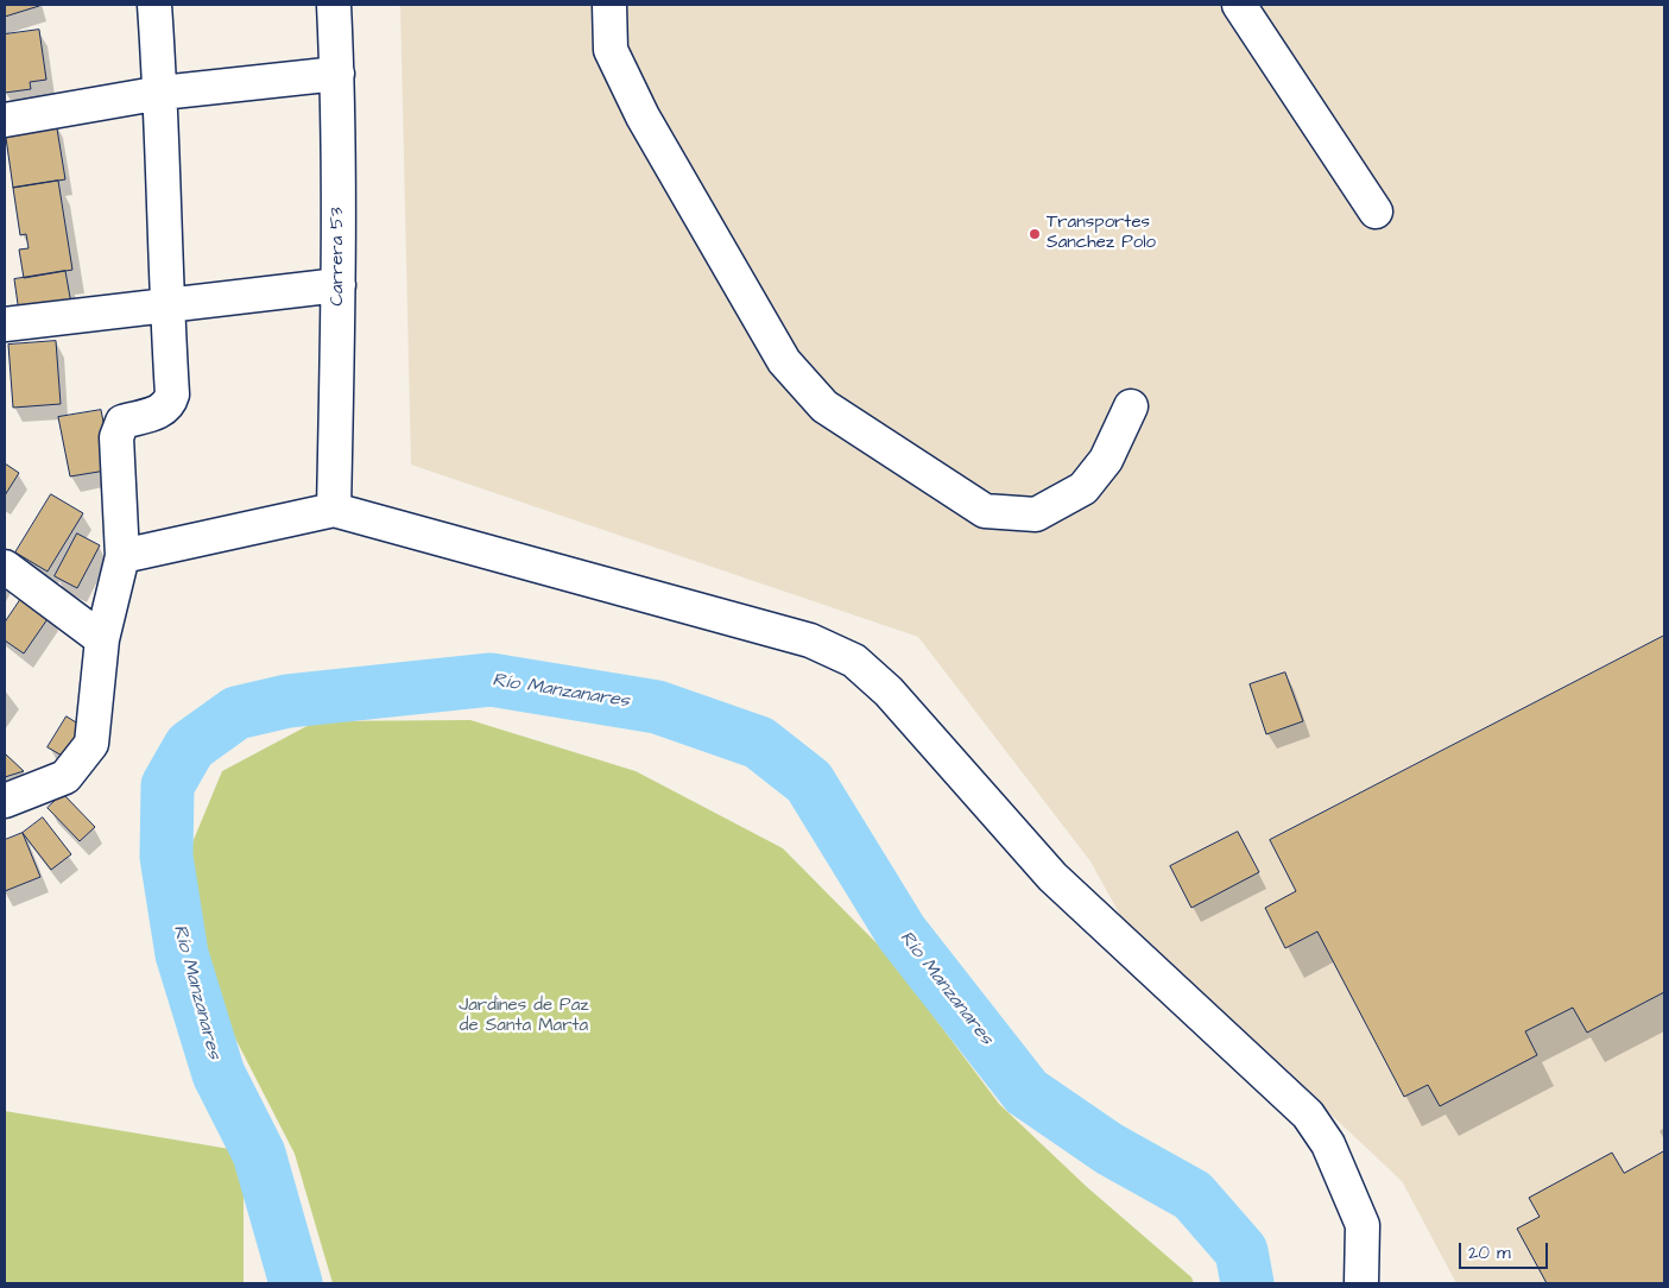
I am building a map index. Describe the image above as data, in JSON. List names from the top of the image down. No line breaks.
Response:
{"streets":{"street":["Carrera 53"]},"water":["Río Manzanares"],"parks":["Jardines de Paz de Santa Marta"],"places":["Transportes Sanchez Polo"],"scale_bar":"20 m"}
